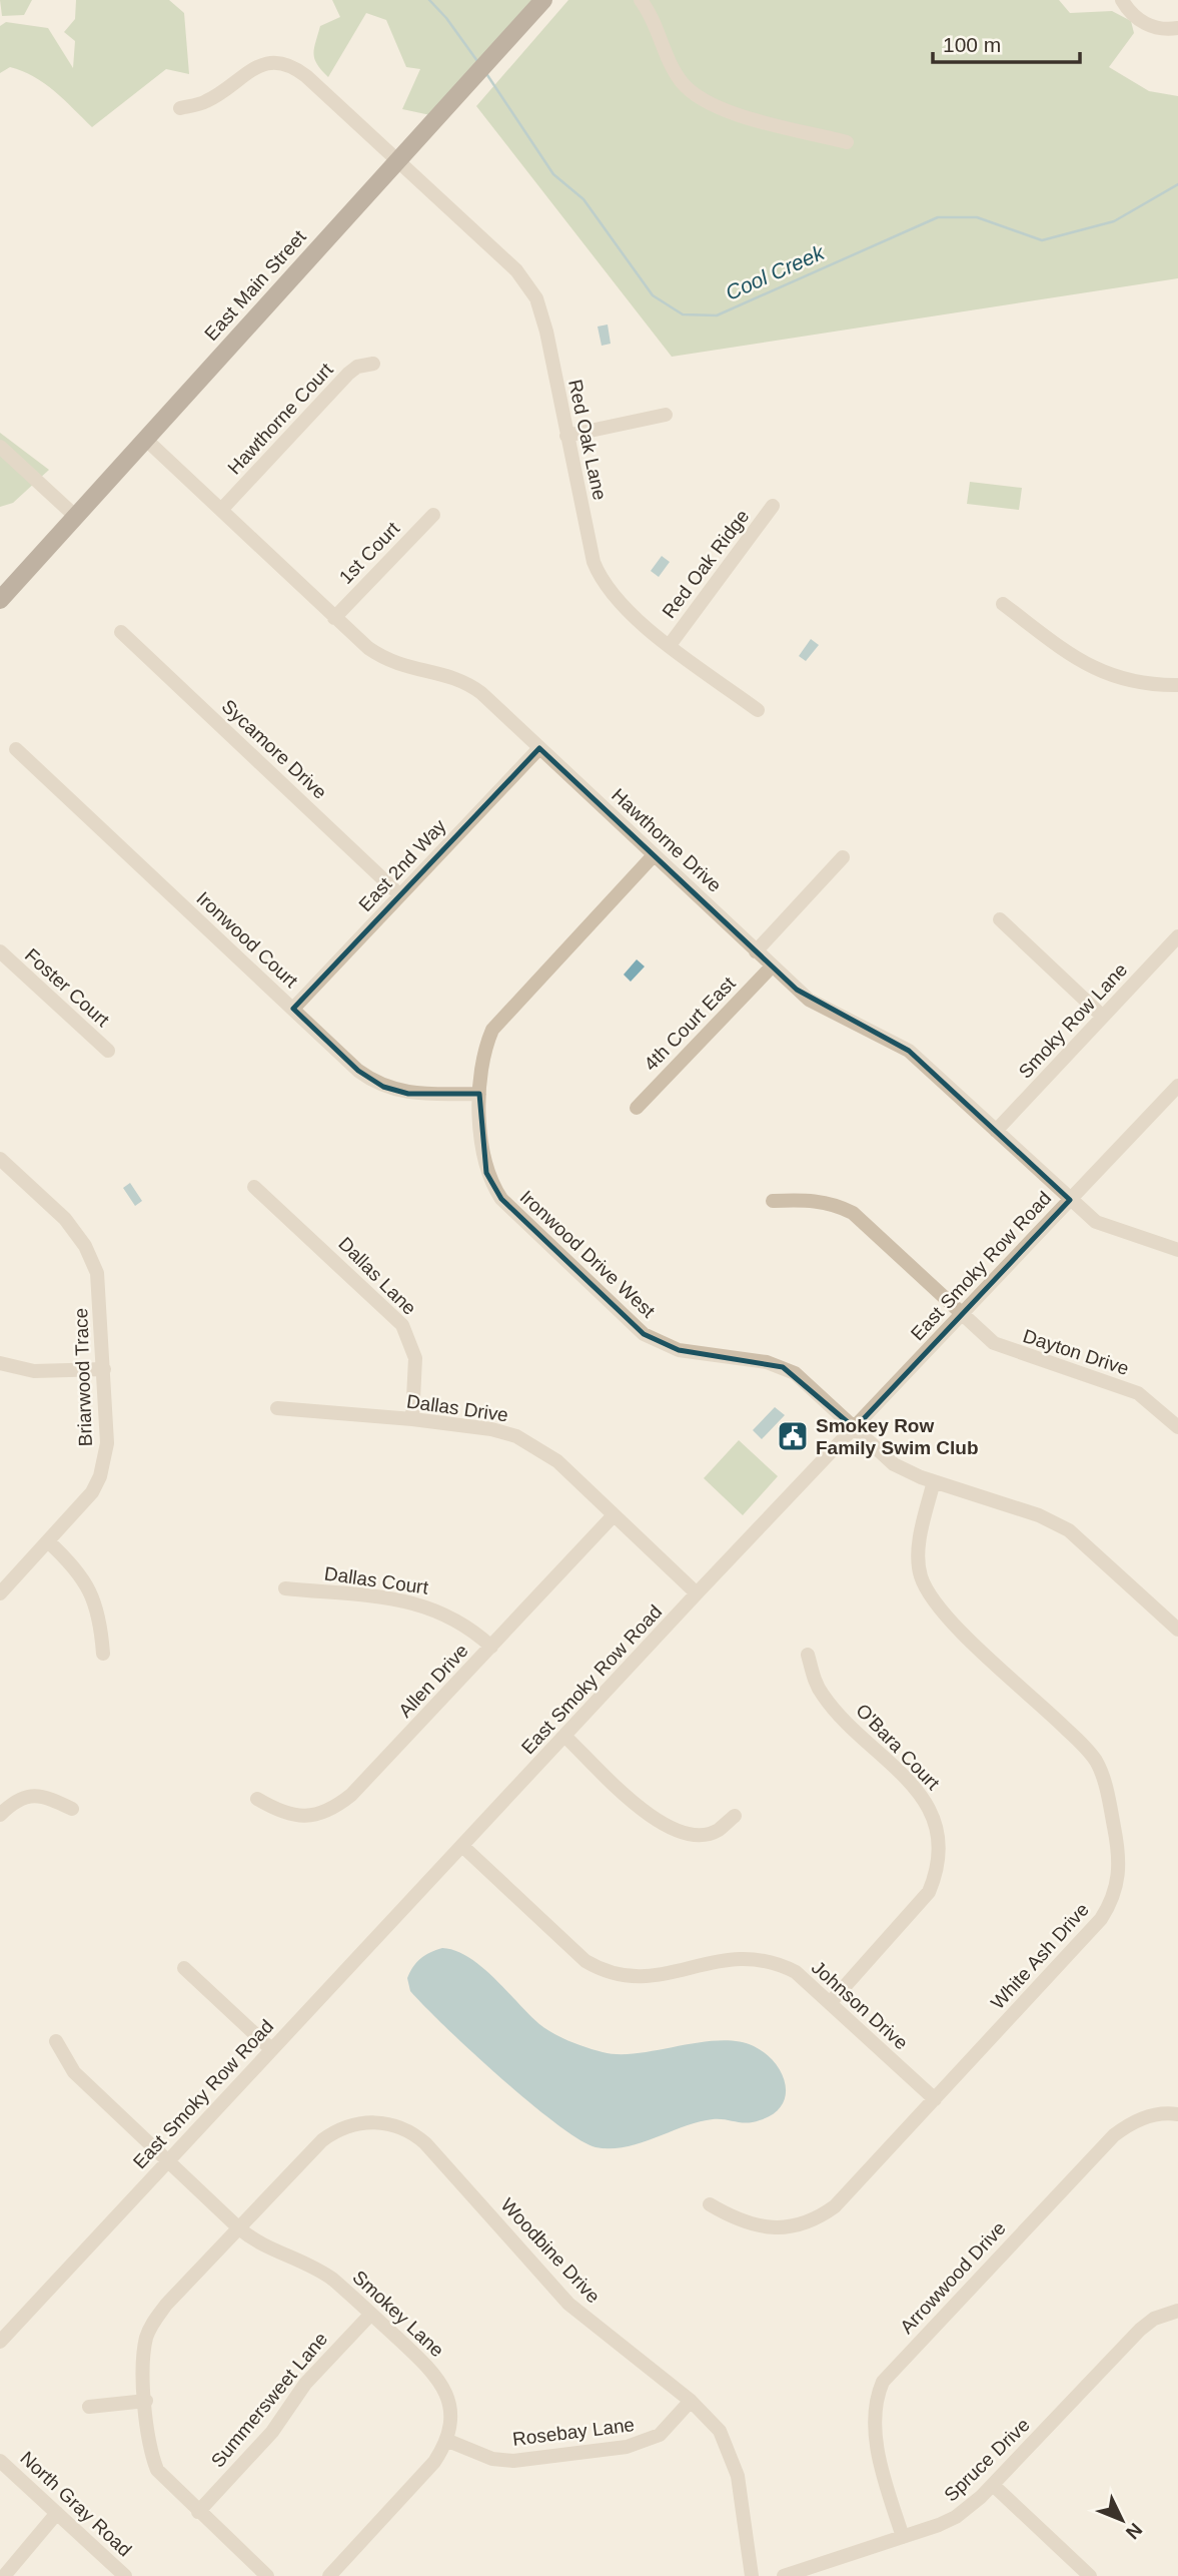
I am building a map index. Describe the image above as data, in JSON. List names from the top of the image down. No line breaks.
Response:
{"streets":{"main road":["East Main Street"],"street":["Hawthorne Court","Red Oak Lane","1st Court","Red Oak Ridge","Sycamore Drive","Hawthorne Drive","East 2nd Way","Ironwood Court","Foster Court","Smoky Row Lane","4th Court East","Ironwood Drive West","East Smoky Row Road","Dallas Lane","Dayton Drive","Briarwood Trace","Dallas Drive","Dallas Court","Allen Drive","O'Bara Court","White Ash Drive","Johnson Drive","Woodbine Drive","Arrowwood Drive","Smokey Lane","Summersweet Lane","Rosebay Lane","Spruce Drive","North Gray Road"]},"crossings":[["East Main Street","Red Oak Lane"],["East Main Street","Hawthorne Drive"],["Hawthorne Court","Hawthorne Drive"],["Red Oak Lane","Red Oak Ridge"],["1st Court","Hawthorne Drive"],["Sycamore Drive","East 2nd Way"],["Hawthorne Drive","East 2nd Way"],["Hawthorne Drive","Smoky Row Lane"],["Hawthorne Drive","4th Court East"],["Hawthorne Drive","Ironwood Drive West"],["Hawthorne Drive","East Smoky Row Road"],["East 2nd Way","Ironwood Court"],["Ironwood Court","Ironwood Drive West"],["Ironwood Drive West","East Smoky Row Road"],["Ironwood Drive West","White Ash Drive"],["East Smoky Row Road","Dayton Drive"],["East Smoky Row Road","Dallas Drive"],["East Smoky Row Road","Johnson Drive"],["East Smoky Row Road","Smokey Lane"],["Dallas Lane","Dallas Drive"],["Dallas Drive","Allen Drive"],["Dallas Court","Allen Drive"],["O'Bara Court","Johnson Drive"],["White Ash Drive","Johnson Drive"],["Woodbine Drive","Smokey Lane"],["Woodbine Drive","Summersweet Lane"],["Woodbine Drive","Rosebay Lane"],["Arrowwood Drive","Spruce Drive"],["Smokey Lane","Summersweet Lane"],["Smokey Lane","Rosebay Lane"]],"water":["Cool Creek"],"places":{"public building":["Smokey Row Family Swim Club"]},"scale_bar":"100 m","north":"bottom right"}
